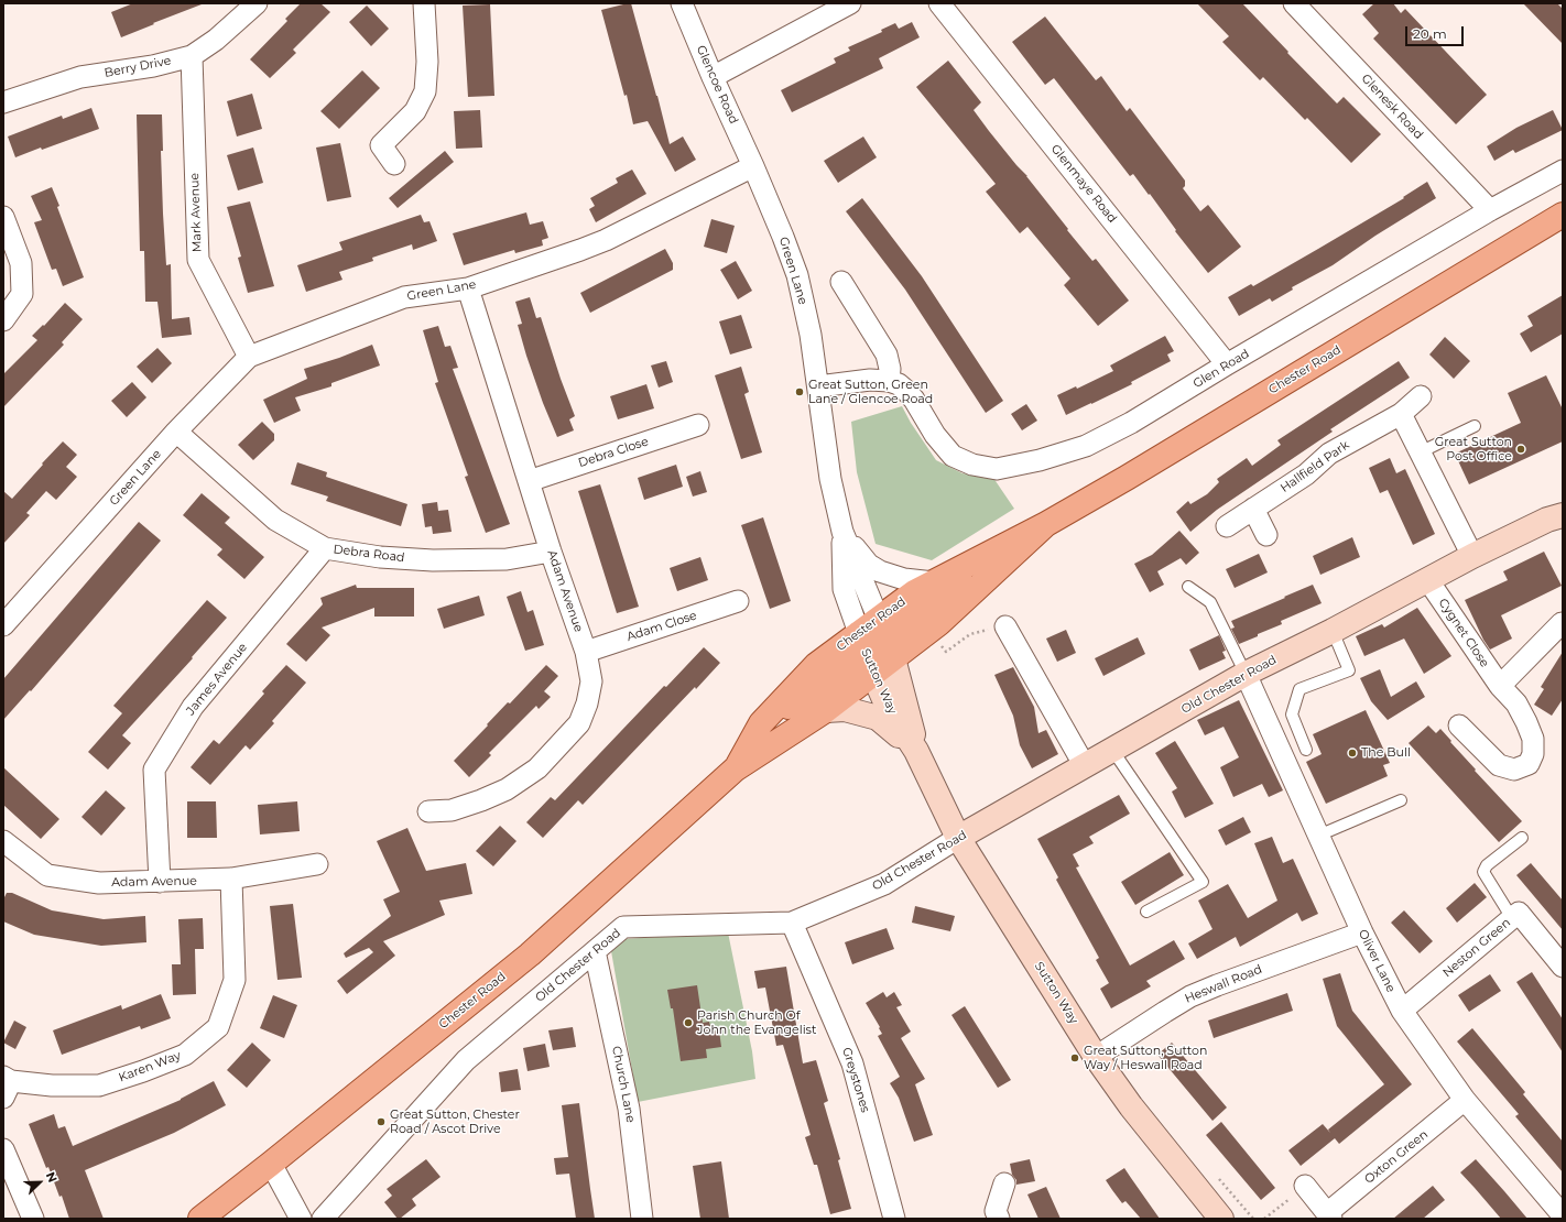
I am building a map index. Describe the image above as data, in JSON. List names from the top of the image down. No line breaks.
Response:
{"streets":{"main road":["Chester Road","Sutton Way","Old Chester Road"],"street":["Berry Drive","Glencoe Road","Glenesk Road","Glenmaye Road","Mark Avenue","Green Lane","Glen Road","Debra Close","Hallfield Park","Debra Road","Adam Avenue","Adam Close","Cygnet Close","James Avenue","Neston Green","Oliver Lane","Heswall Road","Karen Way","Greystones","Church Lane","Oxton Green"]},"crossings":[["Berry Drive","Mark Avenue"],["Glencoe Road","Green Lane"],["Glenesk Road","Glen Road"],["Glenmaye Road","Glen Road"],["Mark Avenue","Green Lane"],["Green Lane","Chester Road"],["Green Lane","Debra Road"],["Green Lane","Adam Avenue"],["Green Lane","Sutton Way"],["Chester Road","Sutton Way"],["Debra Close","Adam Avenue"],["Debra Road","Adam Avenue"],["Debra Road","James Avenue"],["Adam Avenue","Adam Close"],["Adam Avenue","James Avenue"],["Adam Avenue","Karen Way"],["Cygnet Close","Old Chester Road"],["Sutton Way","Old Chester Road"],["Sutton Way","Heswall Road"],["Old Chester Road","Oliver Lane"],["Old Chester Road","Greystones"],["Old Chester Road","Church Lane"],["Neston Green","Oliver Lane"],["Oliver Lane","Heswall Road"],["Oliver Lane","Oxton Green"]],"places":["Great Sutton, Green Lane / Glencoe Road","Great Sutton Post Office","The Bull","Parish Church Of John the Evangelist","Great Sutton, Sutton Way / Heswall Road","Great Sutton, Chester Road / Ascot Drive"],"scale_bar":"20 m","north":"top right"}
